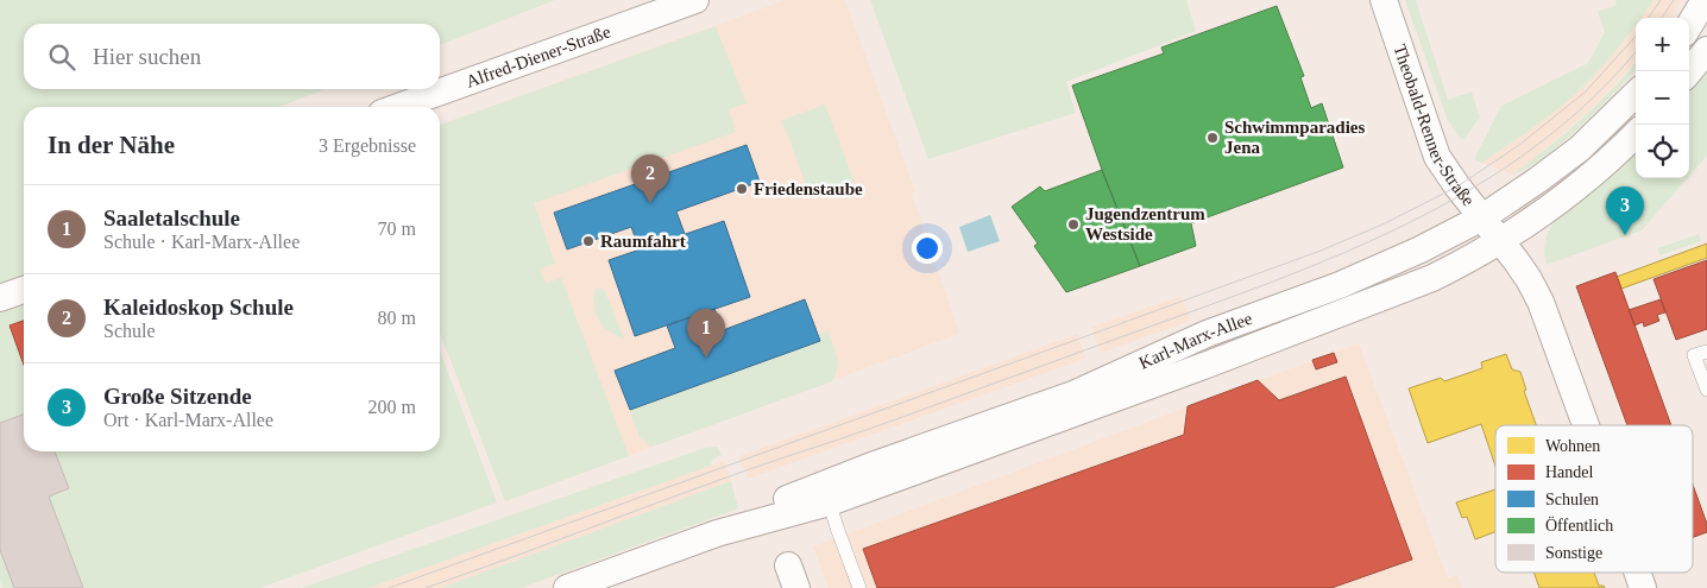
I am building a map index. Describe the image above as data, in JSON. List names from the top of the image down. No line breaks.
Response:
{"streets":{"street":["Alfred-Diener-Straße","Theobald-Renner-Straße","Karl-Marx-Allee"]},"crossings":[["Theobald-Renner-Straße","Karl-Marx-Allee"]],"places":["Schwimmparadies Jena","Friedenstaube","Jugendzentrum Westside","Raumfahrt"],"legend":["Wohnen","Handel","Schulen","Öffentlich","Sonstige"],"page":{"map_buttons":["+","−"],"search":"Hier suchen","heading":["In der Nähe","3 Ergebnisse"],"pins":["2","3","1"],"list":[{"mark":"1","name":"Saaletalschule","note":"Schule · Karl-Marx-Allee","value":"70 m"},{"mark":"2","name":"Kaleidoskop Schule","note":"Schule","value":"80 m"},{"mark":"3","name":"Große Sitzende","note":"Ort · Karl-Marx-Allee","value":"200 m"}]}}
